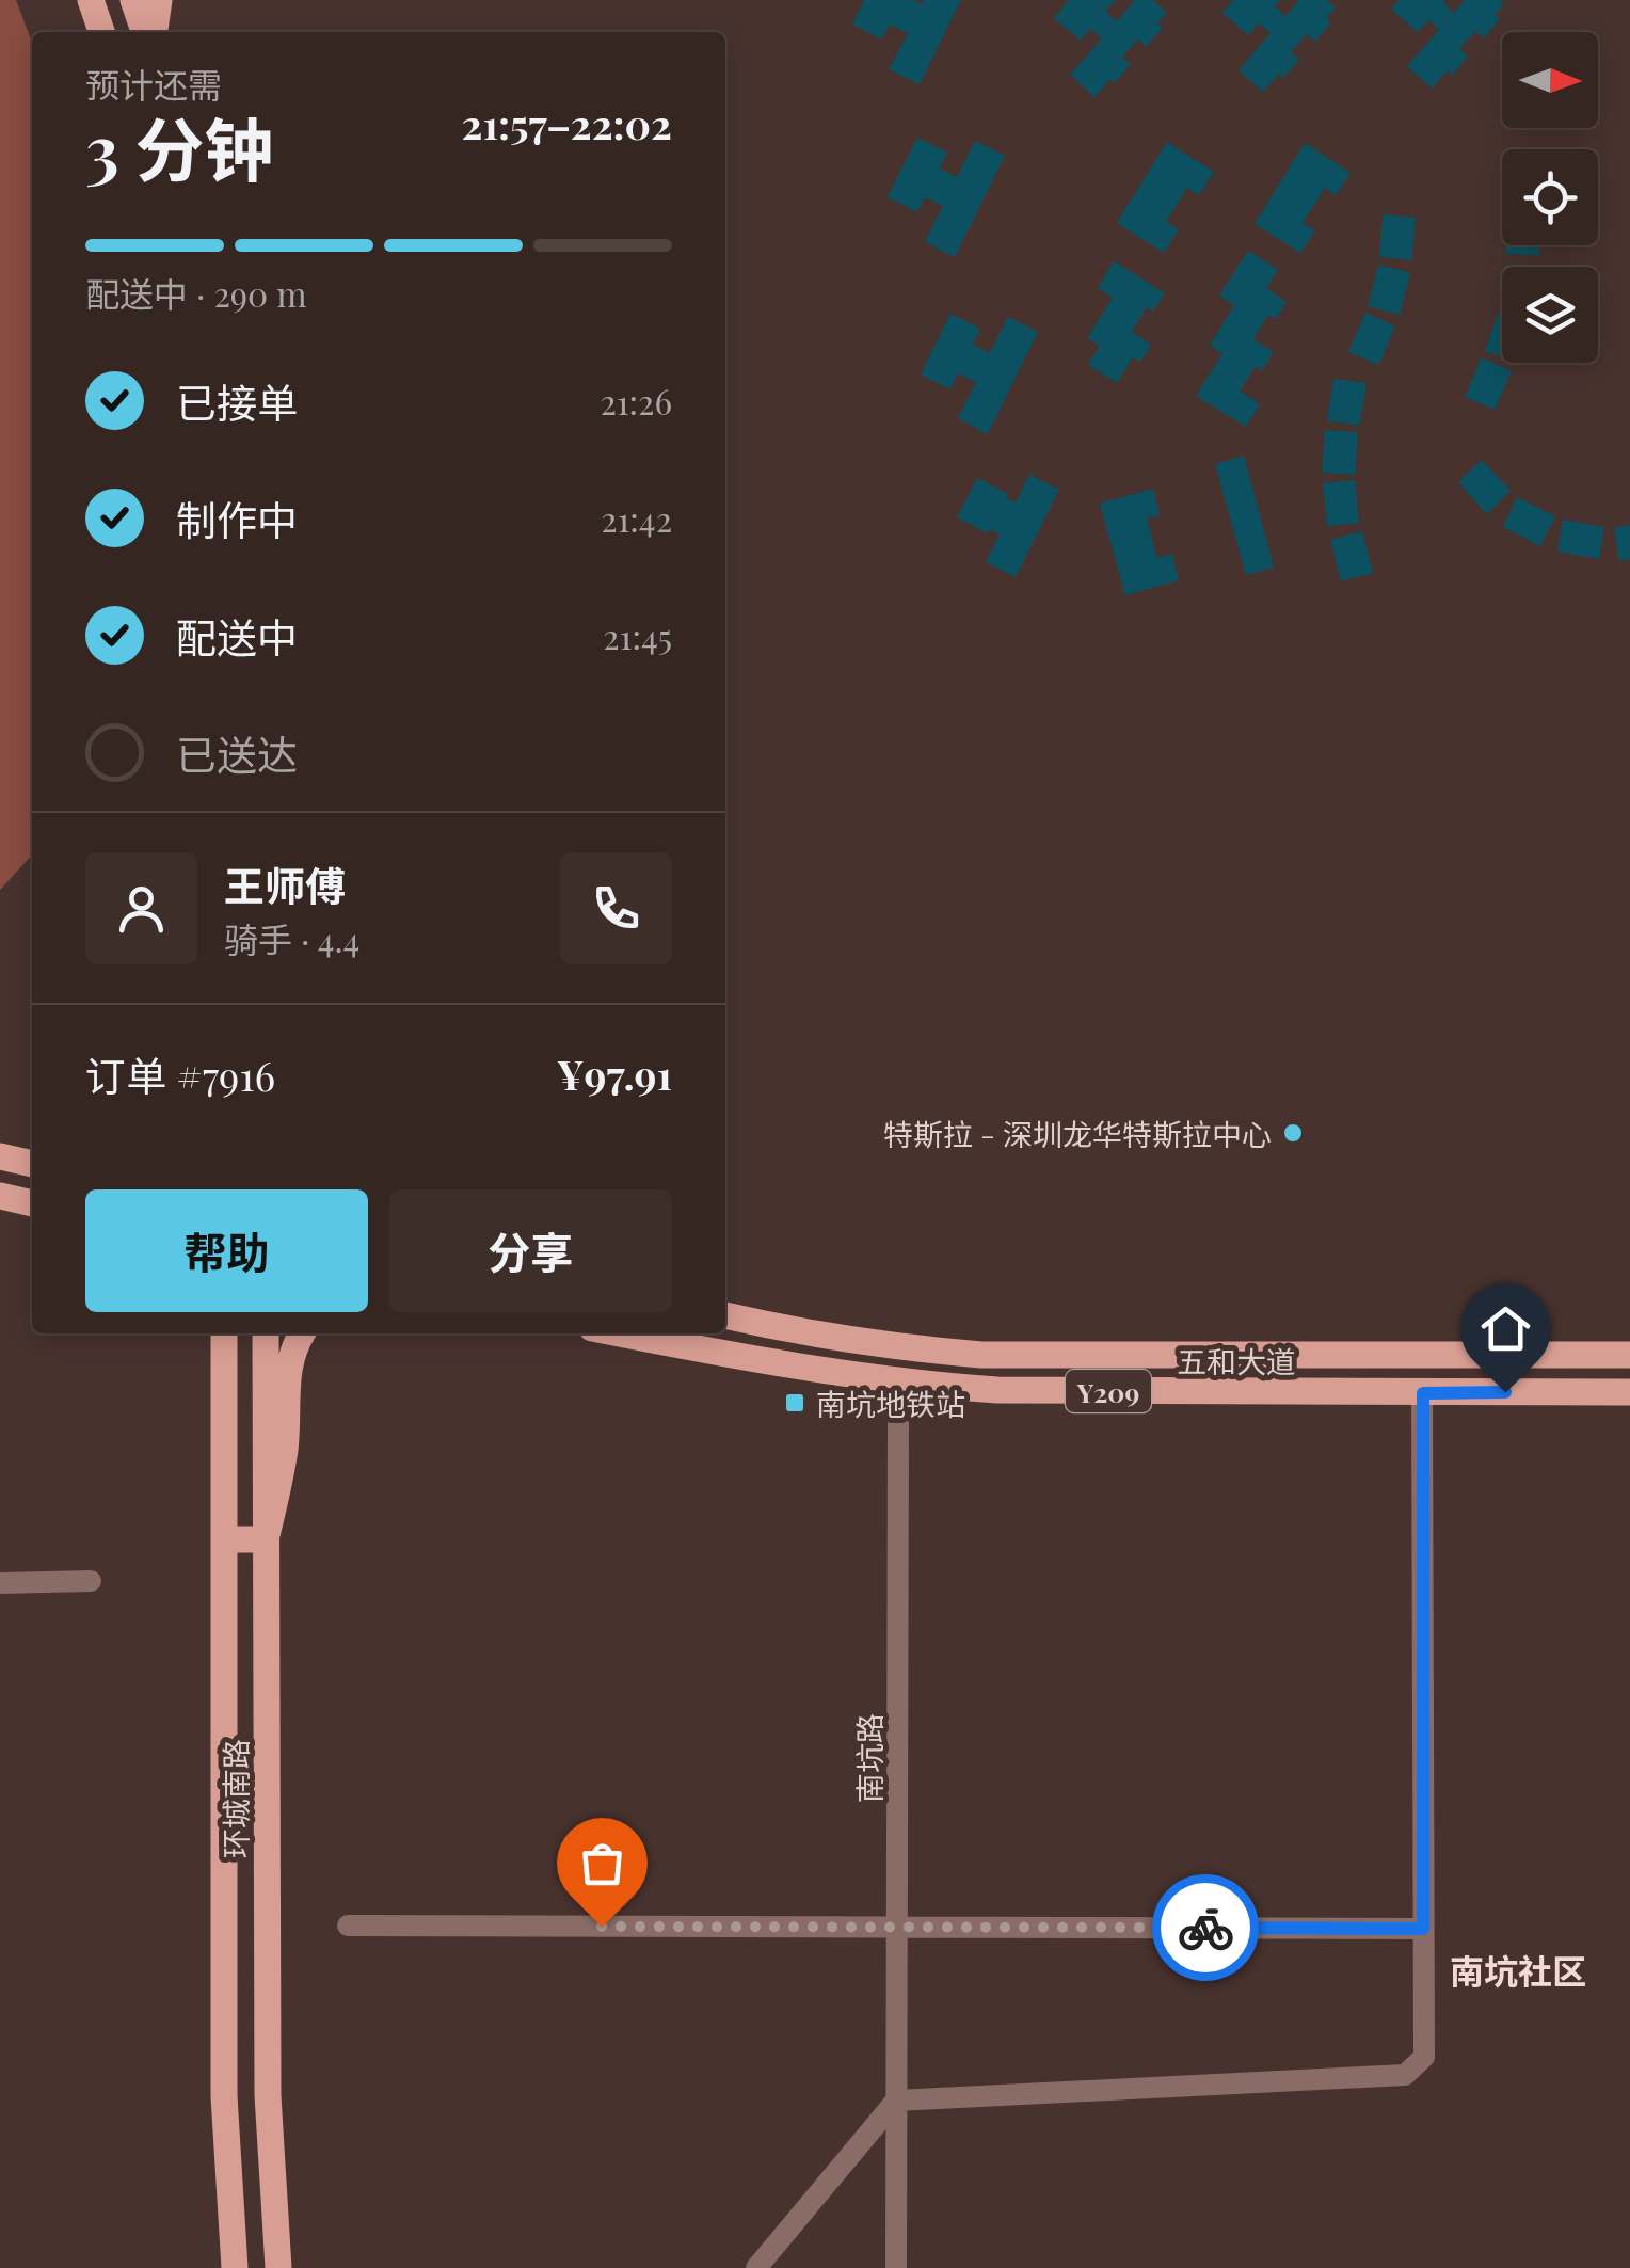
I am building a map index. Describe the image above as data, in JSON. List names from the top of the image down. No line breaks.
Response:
{"streets":{"main road":["五和大道","Y209","环城南路"],"street":["南坑路"]},"districts":["南坑社区"],"places":{"other":["特斯拉 - 深圳龙华特斯拉中心"],"transit":["南坑地铁站"]},"north":"right","page":{"heading":["3 分钟","预计还需","21:57–22:02"],"panel":["王师傅","骑手 · 4.4","订单 #7916","¥97.91"],"bar":"配送中 · 290 m","list":[["已接单","21:26"],["制作中","21:42"],["配送中","21:45"],"已送达"],"buttons":["帮助","分享"]}}
